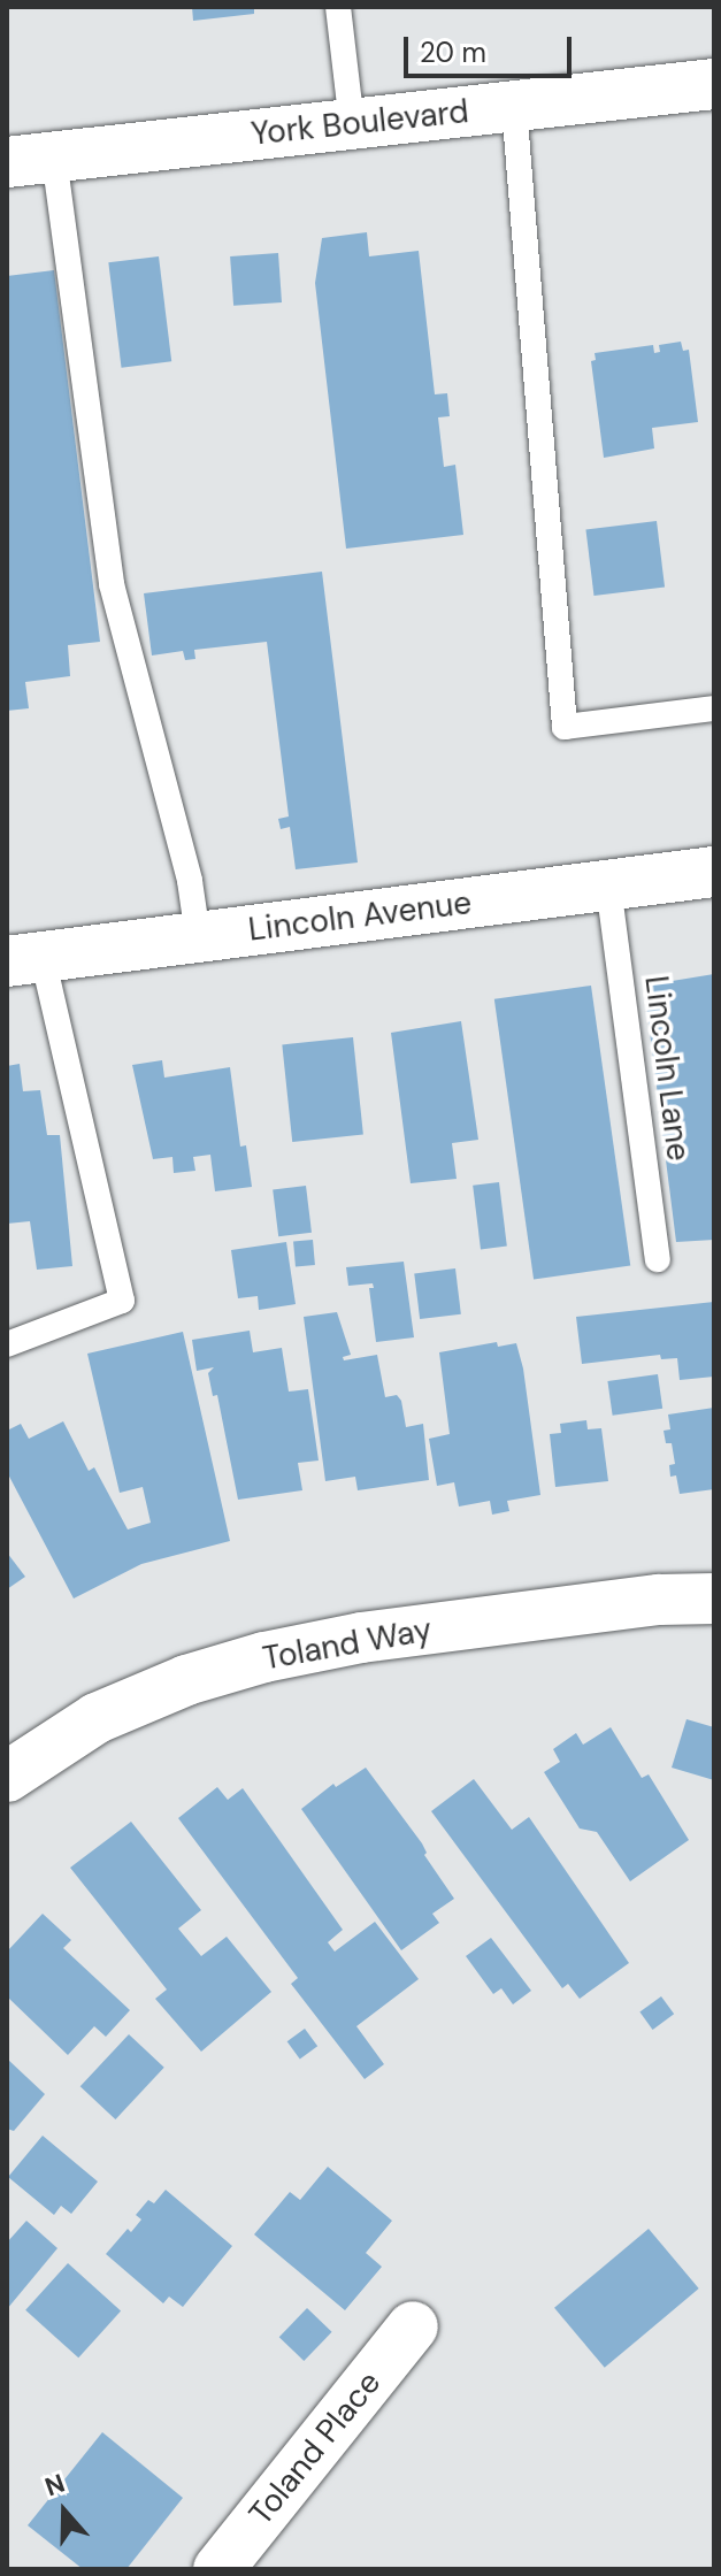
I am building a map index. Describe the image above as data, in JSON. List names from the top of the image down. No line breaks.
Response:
{"streets":{"street":["York Boulevard","Lincoln Avenue","Toland Way","Toland Place"],"lane":["Lincoln Lane"]},"crossings":[["Lincoln Avenue","Lincoln Lane"]],"scale_bar":"20 m","north":"top"}
